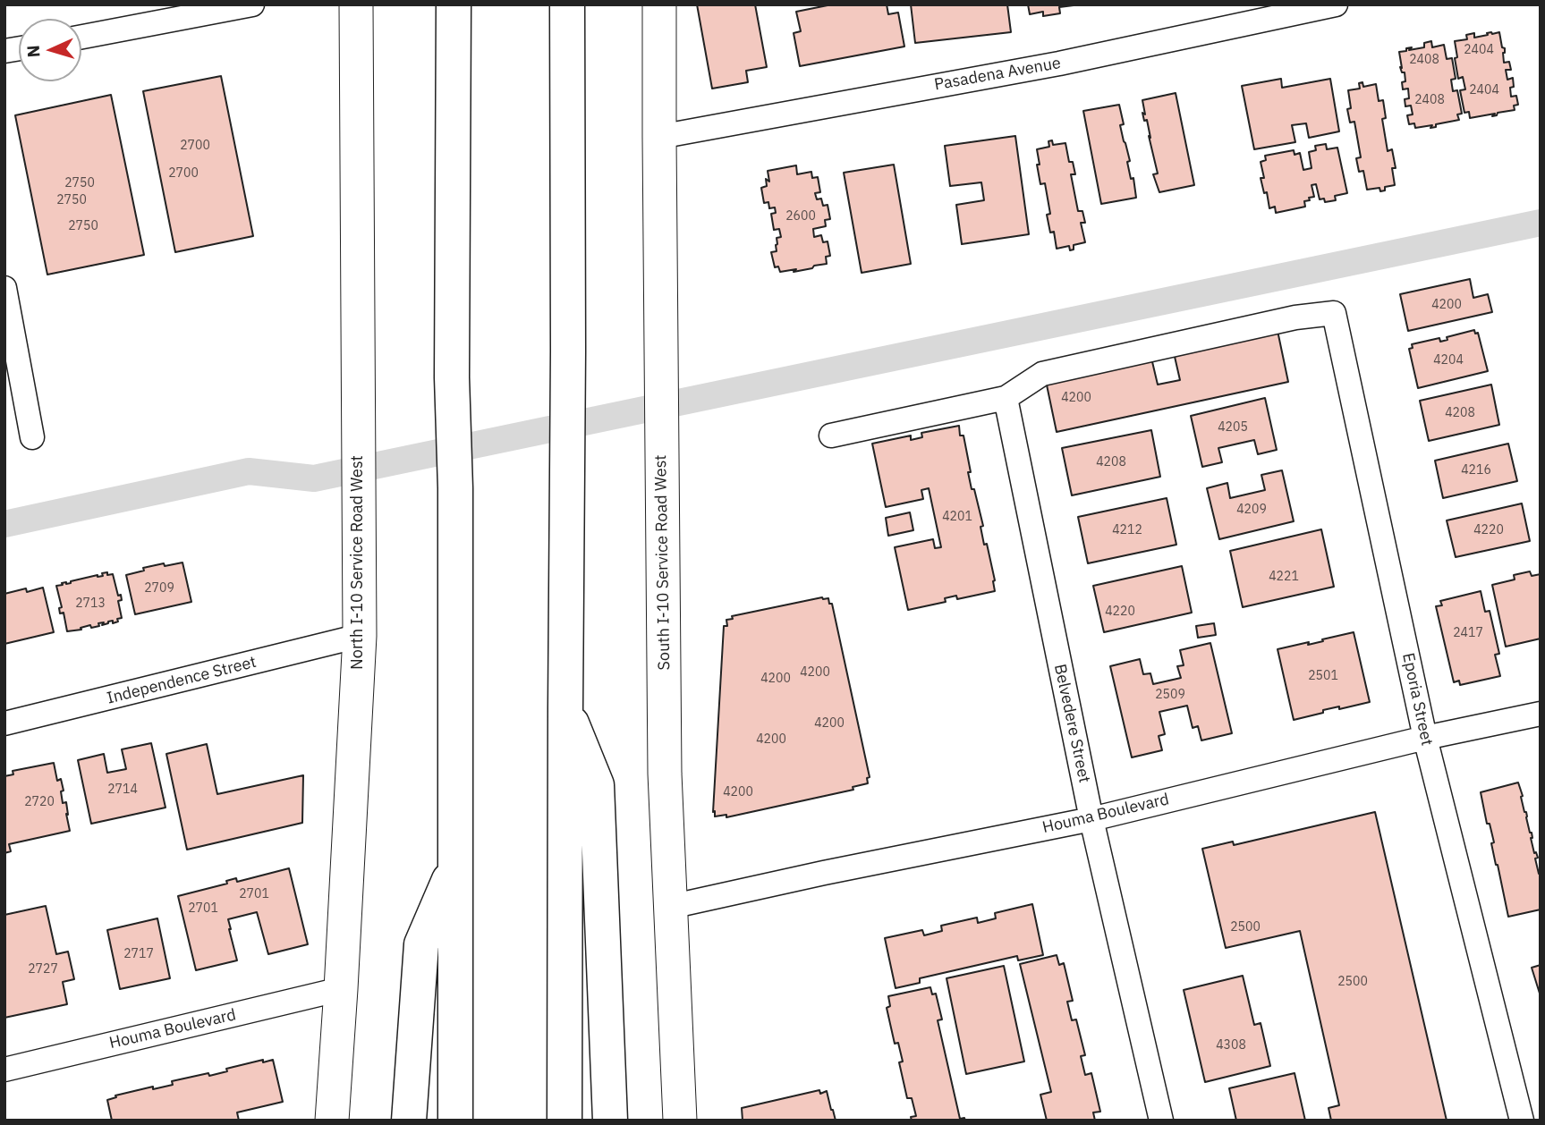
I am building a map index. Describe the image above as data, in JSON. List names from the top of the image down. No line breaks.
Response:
{"streets":{"street":["Pasadena Avenue","North I-10 Service Road West","South I-10 Service Road West","Independence Street","Eporia Street","Belvedere Street","Houma Boulevard"]},"crossings":[["Pasadena Avenue","South I-10 Service Road West"],["North I-10 Service Road West","Independence Street"],["North I-10 Service Road West","Houma Boulevard"],["South I-10 Service Road West","Houma Boulevard"],["Eporia Street","Belvedere Street"],["Eporia Street","Houma Boulevard"],["Belvedere Street","Houma Boulevard"]],"house_numbers":["2404","2408","2404","2408","2700","2700","2750","2750","2600","2750","4200","4204","4200","4208","4205","4208","4216","4209","4201","4212","4220","4221","2709","2713","4220","2417","4200","2501","4200","2509","4200","4200","2714","4200","2720","2701","2701","2500","2717","2727","2500","4308"],"north":"left"}
